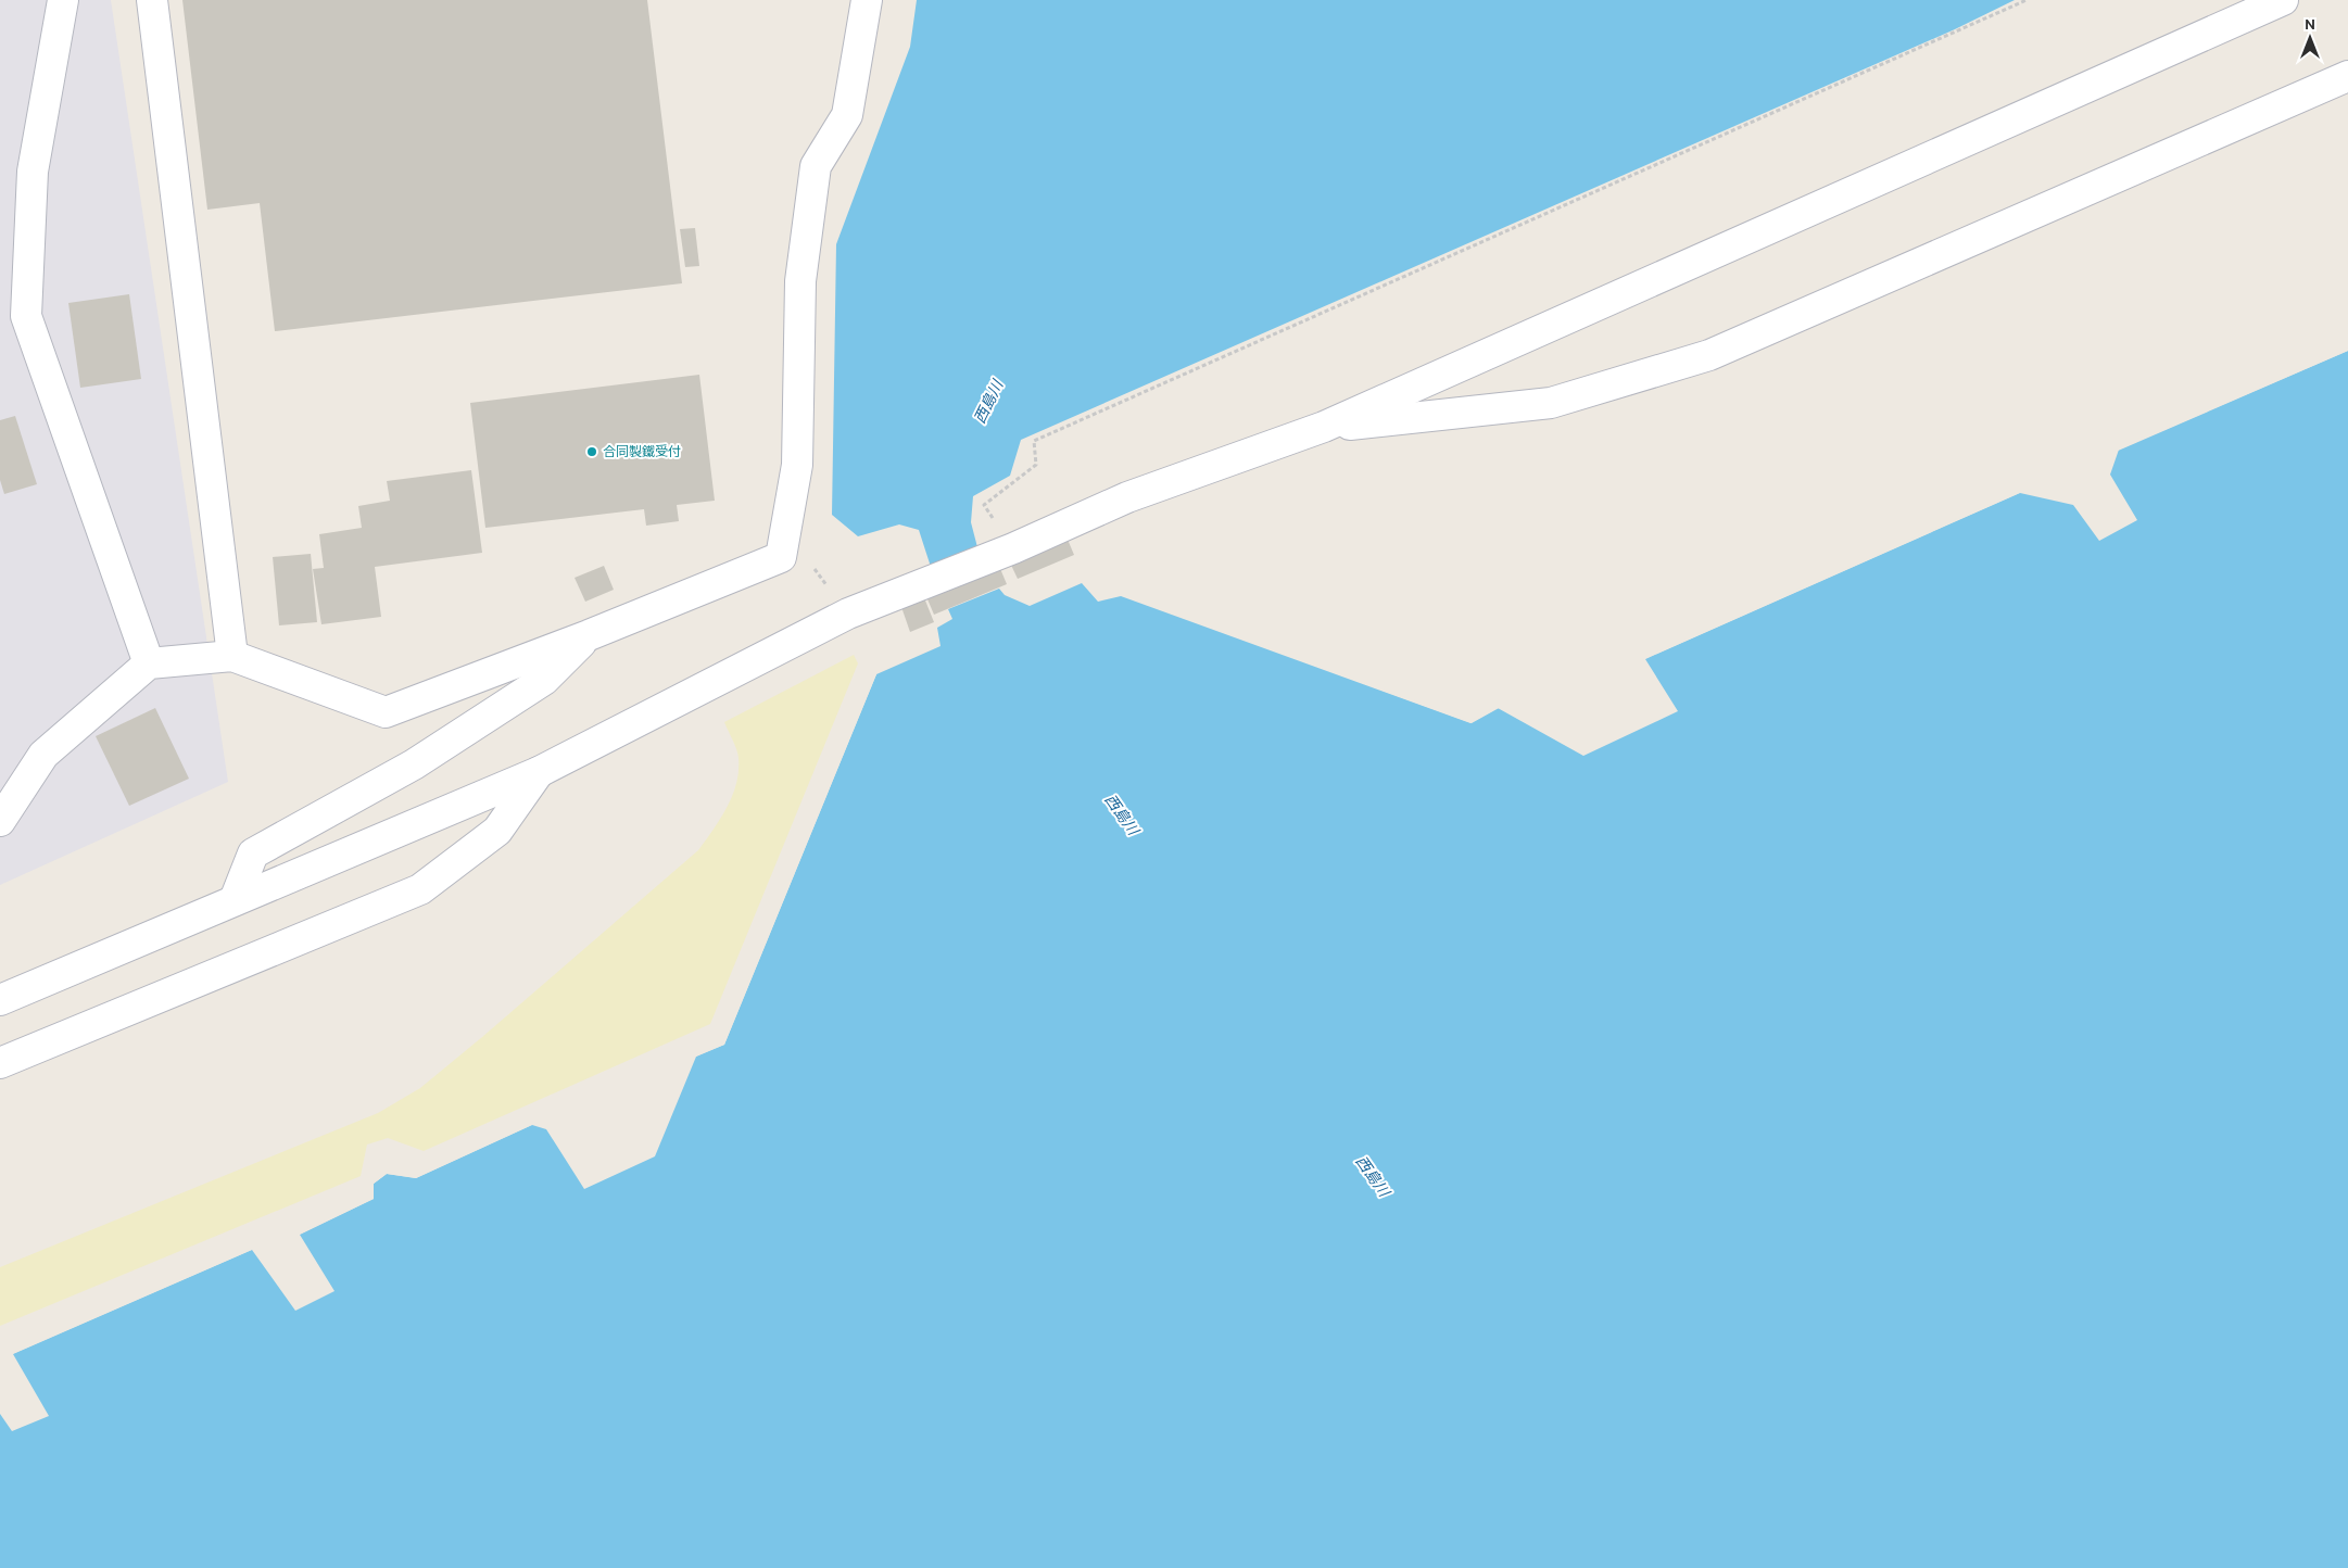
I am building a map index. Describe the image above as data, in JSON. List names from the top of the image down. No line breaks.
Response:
{"water":["西島川"],"places":["合同製鐵受付"],"north":"top"}
